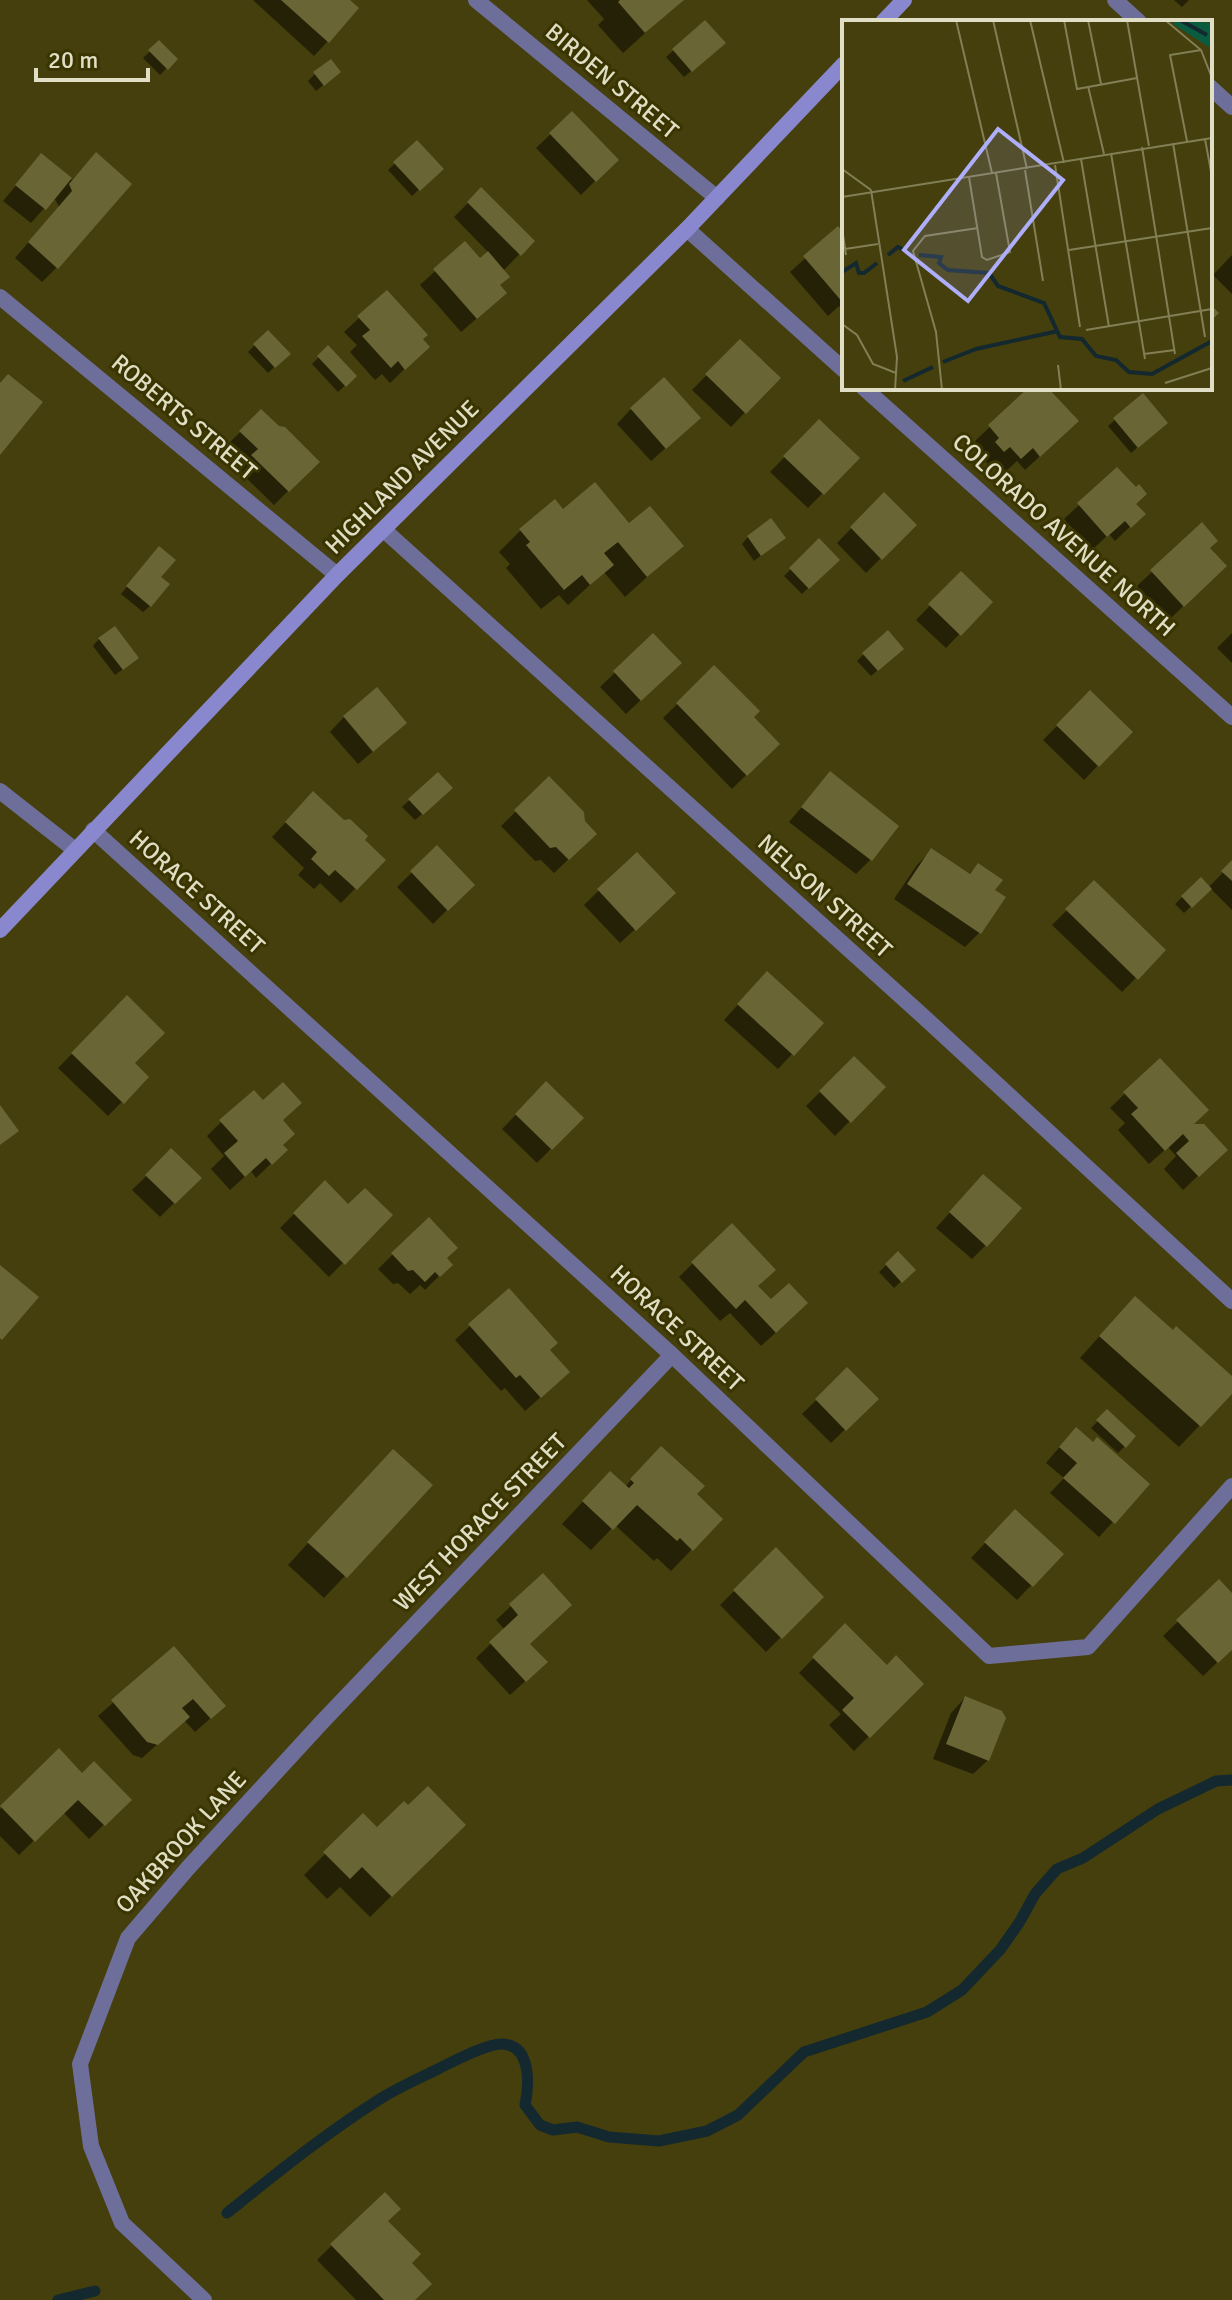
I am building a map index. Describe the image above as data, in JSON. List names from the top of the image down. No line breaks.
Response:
{"streets":{"street":["BIRDEN STREET","ROBERTS STREET","HIGHLAND AVENUE","COLORADO AVENUE NORTH","HORACE STREET","NELSON STREET","WEST HORACE STREET","OAKBROOK LANE"]},"crossings":[["BIRDEN STREET","HIGHLAND AVENUE"],["ROBERTS STREET","HIGHLAND AVENUE"],["HIGHLAND AVENUE","HORACE STREET"],["HIGHLAND AVENUE","NELSON STREET"],["HORACE STREET","WEST HORACE STREET"],["WEST HORACE STREET","OAKBROOK LANE"]],"scale_bar":"20 m"}
